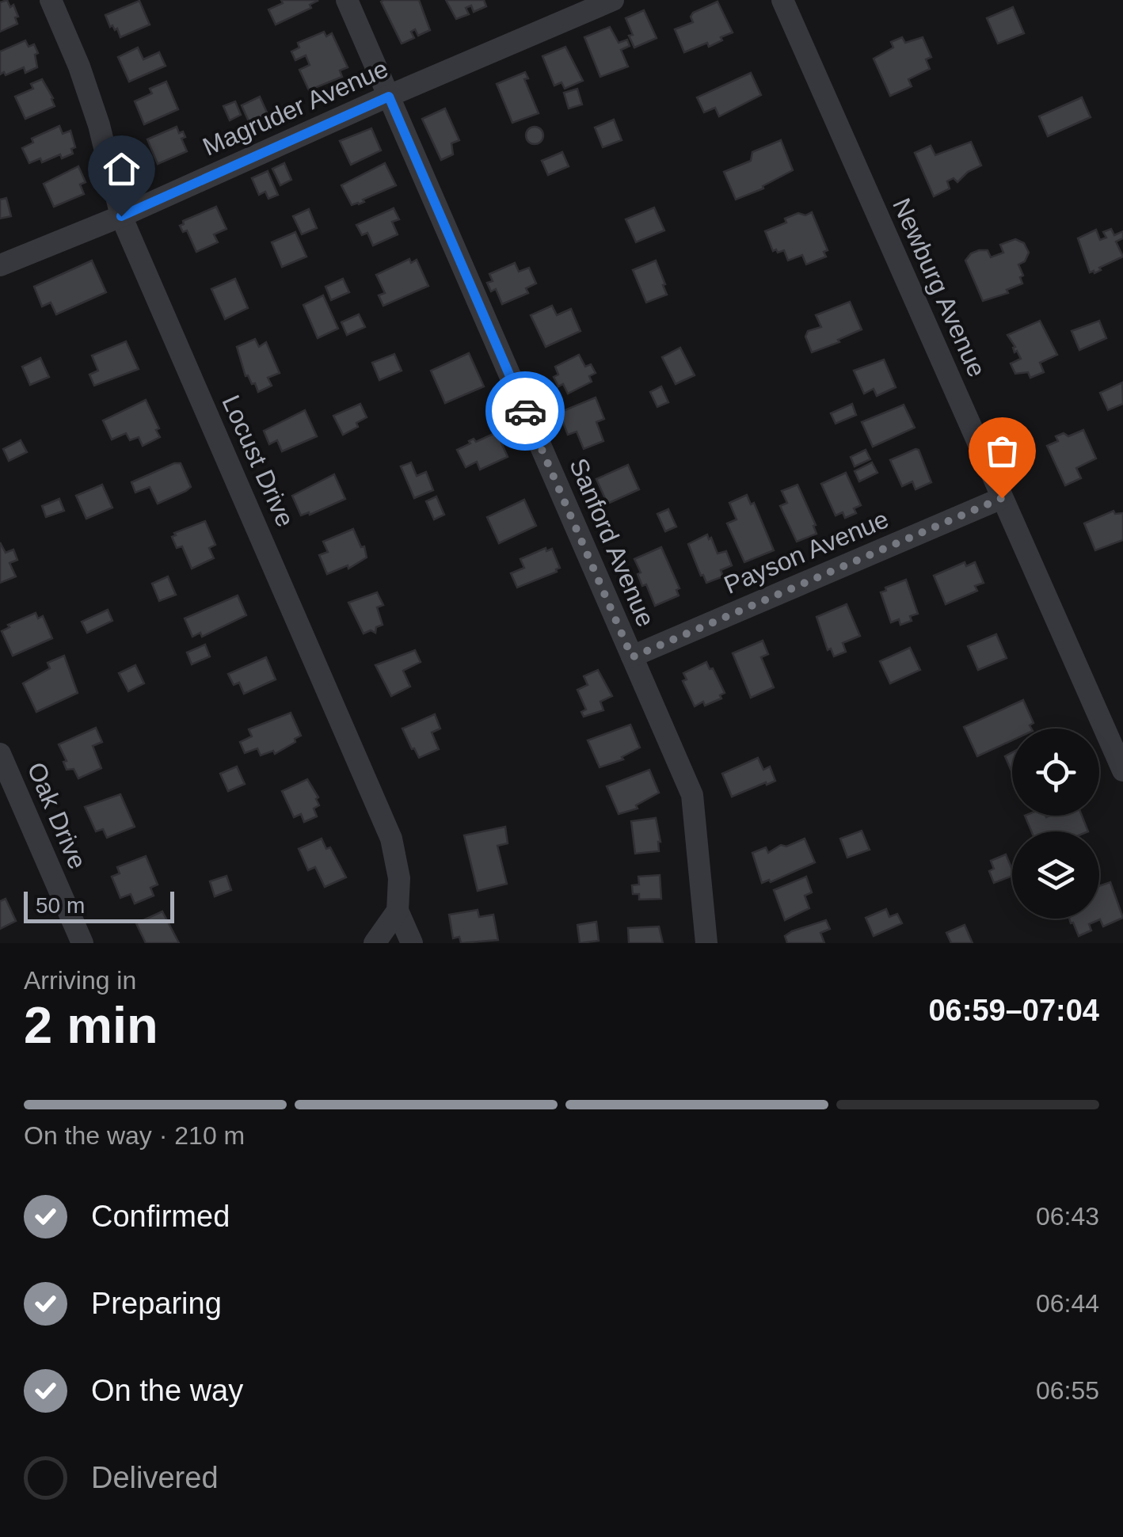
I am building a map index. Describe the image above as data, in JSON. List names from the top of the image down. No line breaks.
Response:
{"streets":{"street":["Magruder Avenue","Newburg Avenue","Locust Drive","Sanford Avenue","Payson Avenue","Oak Drive"]},"crossings":[["Magruder Avenue","Locust Drive"],["Magruder Avenue","Sanford Avenue"],["Newburg Avenue","Payson Avenue"],["Sanford Avenue","Payson Avenue"]],"scale_bar":"50 m","page":{"scale":"50 m","heading":["2 min","Arriving in","06:59–07:04"],"bar":"On the way · 210 m","list":[["Confirmed","06:43"],["Preparing","06:44"],["On the way","06:55"],"Delivered"]}}
